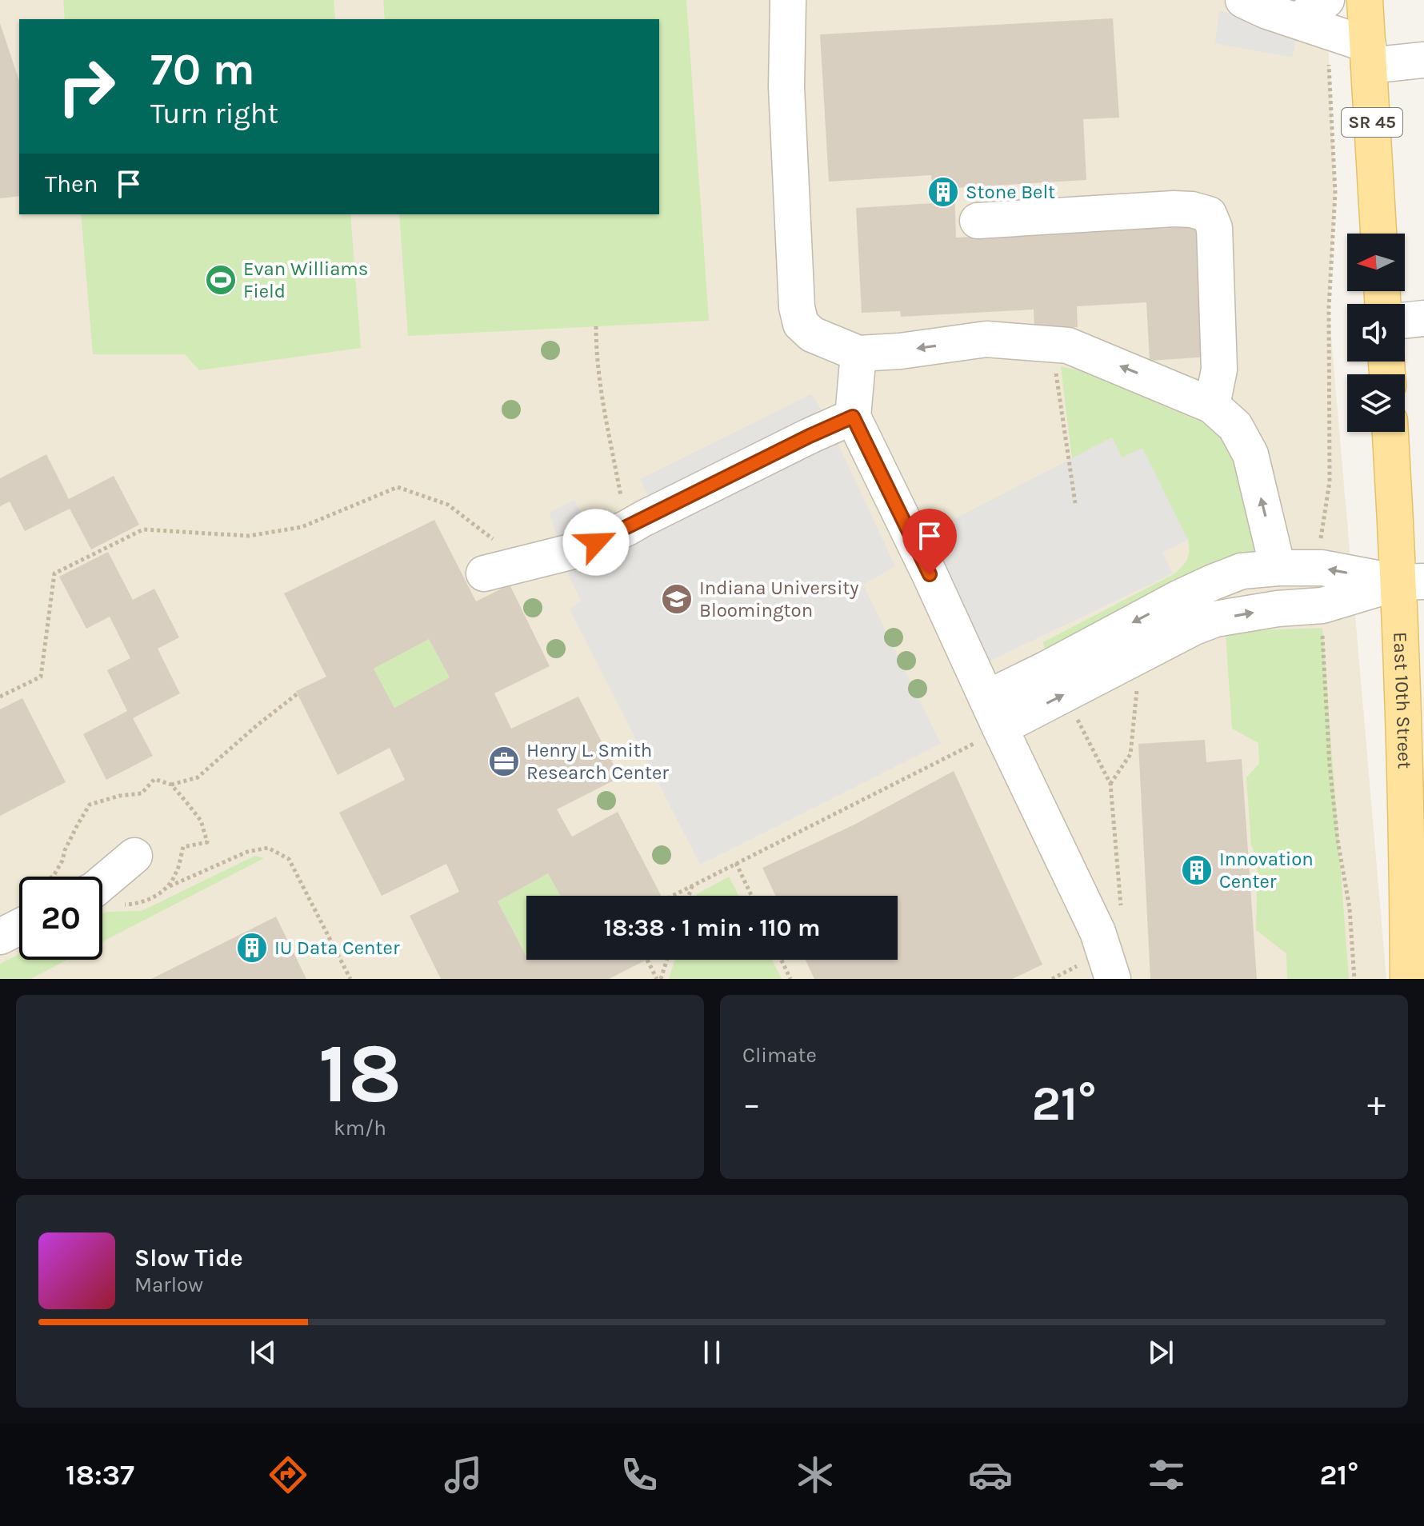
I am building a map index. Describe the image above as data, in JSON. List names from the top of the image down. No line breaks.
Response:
{"streets":{"main road":["SR 45","East 10th Street"]},"places":{"building":["Stone Belt","Innovation Center","IU Data Center"],"sports":["Evan Williams Field"],"school or university":["Indiana University Bloomington"],"office":["Henry L. Smith Research Center"]},"north":"left","page":{"turn":["70 m","Turn right"],"then":"Then","limit":"20","trip":"18:38 · 1 min · 110 m","tile":[["18","km/h"],"Climate"],"heat":["−","21°","+"],"song":["Slow Tide","Marlow"],"tabs":["18:37","21°"]}}
